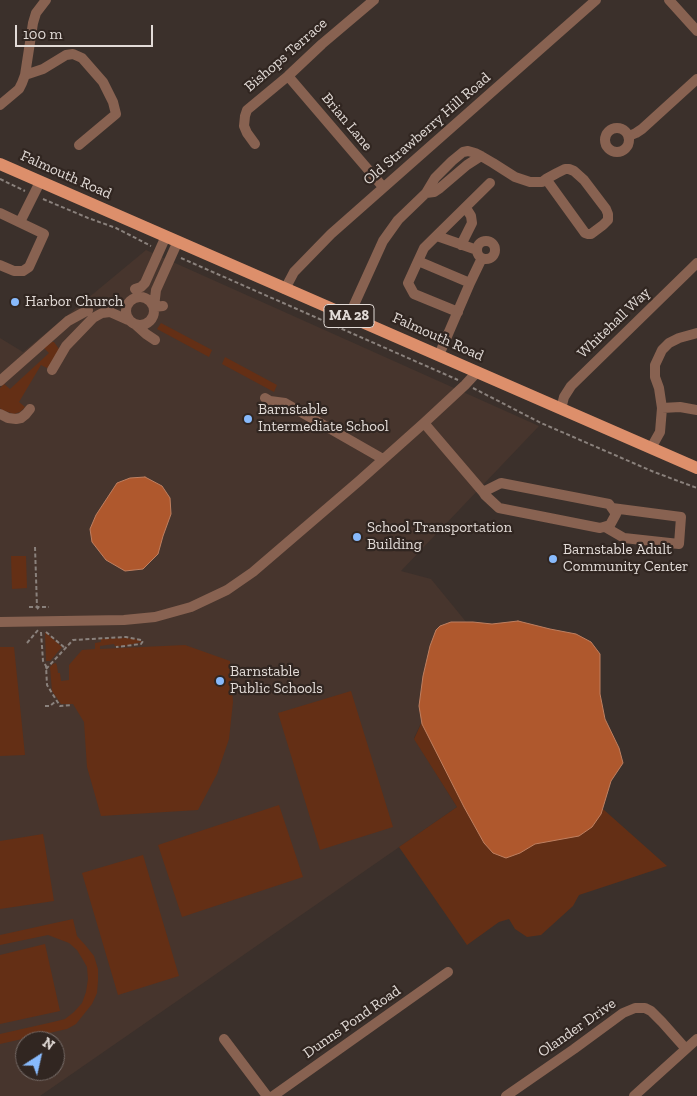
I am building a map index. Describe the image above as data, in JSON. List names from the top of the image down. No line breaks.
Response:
{"streets":{"main road":["Falmouth Road","MA 28"],"street":["Bishops Terrace","Brian Lane","Old Strawberry Hill Road","Whitehall Way","Dunns Pond Road","Olander Drive"]},"crossings":[["Bishops Terrace","Brian Lane"],["Brian Lane","Old Strawberry Hill Road"],["Old Strawberry Hill Road","Falmouth Road"],["Falmouth Road","Whitehall Way"]],"places":["Harbor Church","Barnstable Intermediate School","School Transportation Building","Barnstable Adult Community Center","Barnstable Public Schools"],"scale_bar":"100 m","north":"top right"}
